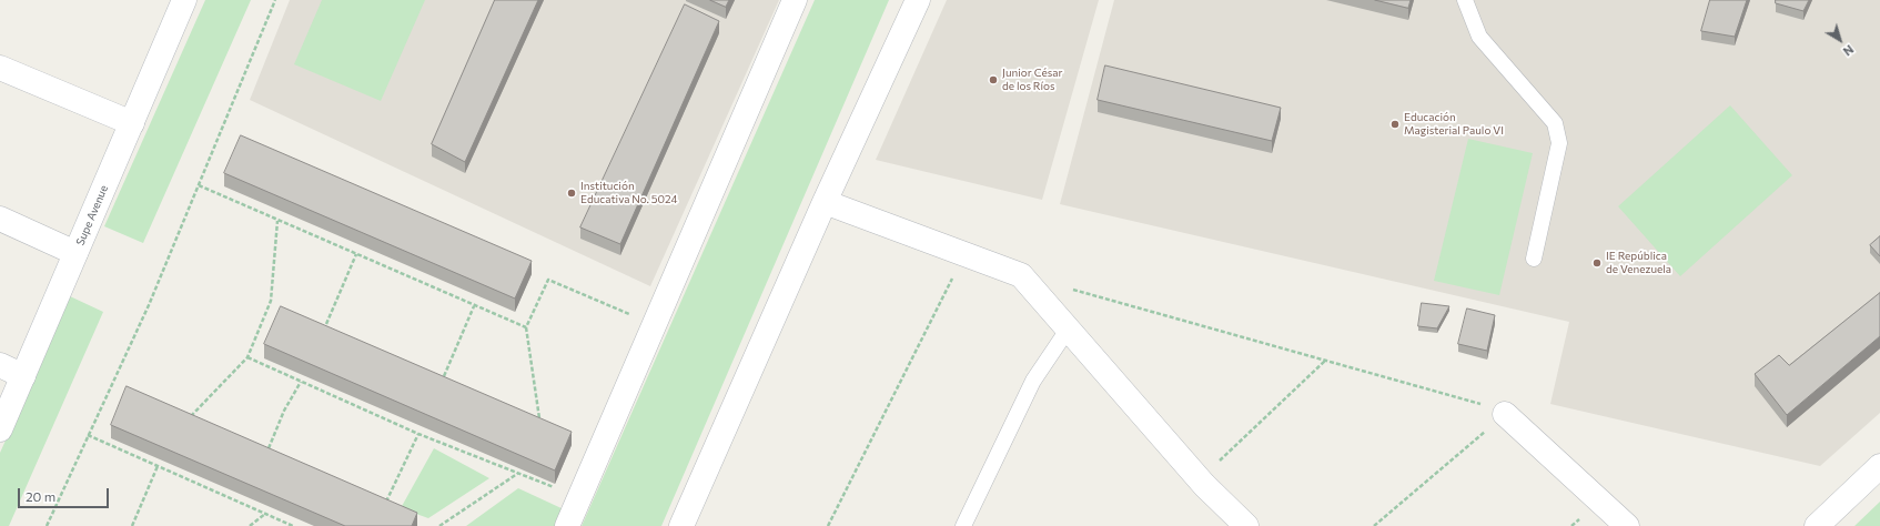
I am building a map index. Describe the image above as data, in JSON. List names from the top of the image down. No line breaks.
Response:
{"streets":{"street":["Supe Avenue"]},"places":["Junior César de los Ríos","Educación Magisterial Paulo VI","Institución Educativa No. 5024","IE República de Venezuela"],"scale_bar":"20 m","north":"bottom right"}
